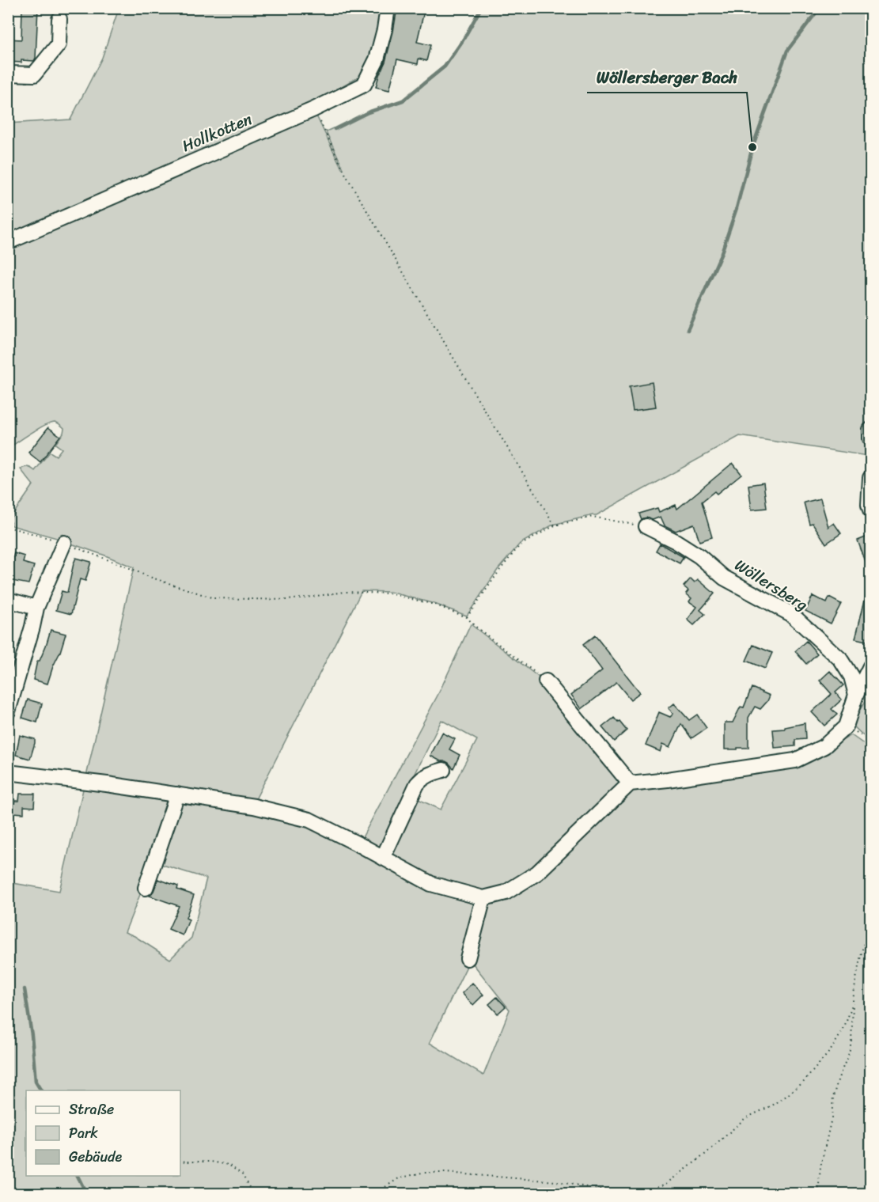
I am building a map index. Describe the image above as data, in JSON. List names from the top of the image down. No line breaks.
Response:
{"streets":{"street":["Hollkotten","Wöllersberg"]},"places":["Wöllersberger Bach"],"legend":["Straße","Park","Gebäude"]}
